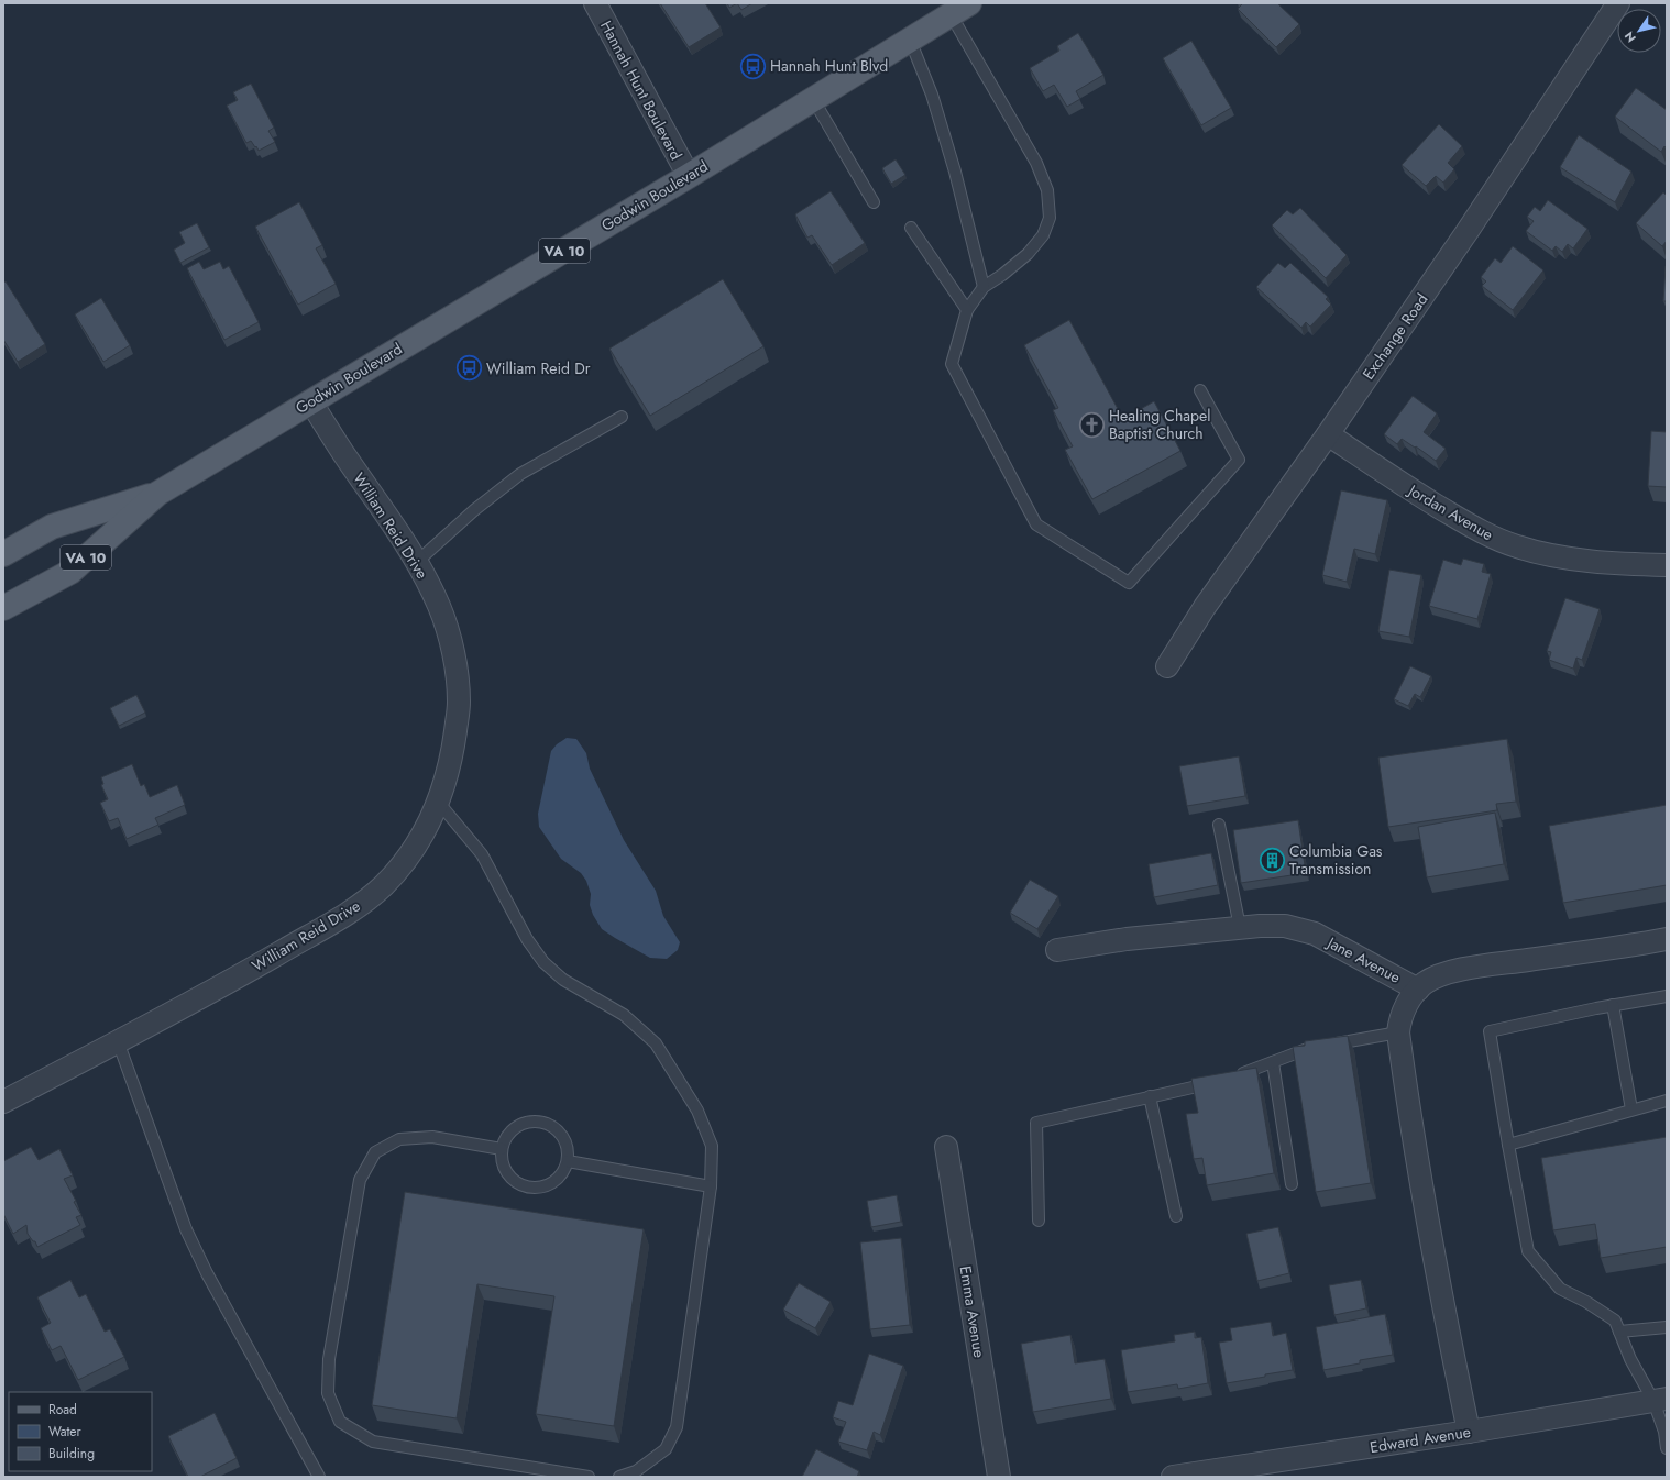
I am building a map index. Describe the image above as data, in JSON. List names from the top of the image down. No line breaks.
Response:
{"streets":{"main road":["Godwin Boulevard","VA 10"],"street":["Hannah Hunt Boulevard","Exchange Road","Jordan Avenue","William Reid Drive","Jane Avenue","Emma Avenue","Edward Avenue"]},"crossings":[["Hannah Hunt Boulevard","Godwin Boulevard"],["Godwin Boulevard","William Reid Drive"],["Exchange Road","Jordan Avenue"]],"places":{"bus stop":["Hannah Hunt Blvd","William Reid Dr"],"church":["Healing Chapel Baptist Church"],"building":["Columbia Gas Transmission"]},"legend":["Road","Water","Building"],"north":"bottom left"}
